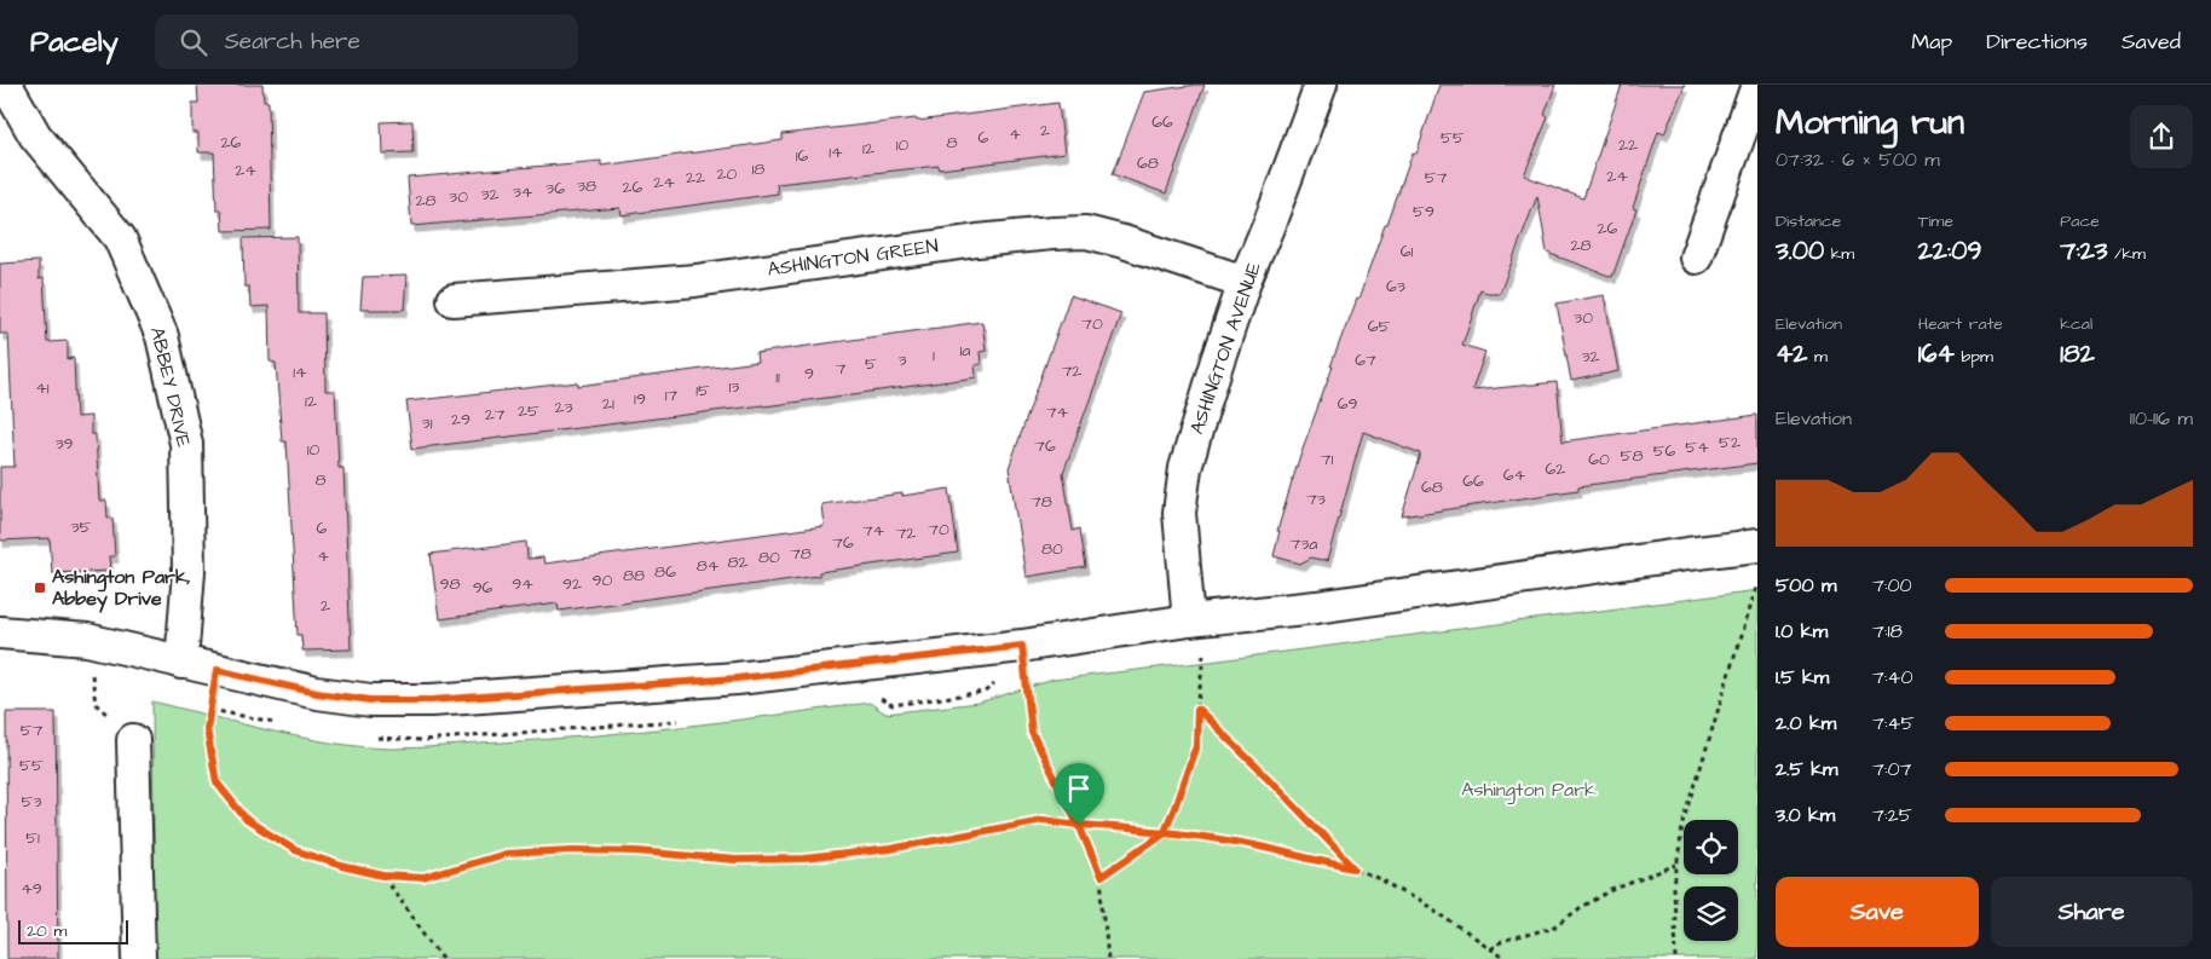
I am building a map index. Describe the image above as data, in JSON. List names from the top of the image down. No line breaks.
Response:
{"streets":{"street":["ASHINGTON GREEN","ASHINGTON AVENUE","ABBEY DRIVE"]},"crossings":[["ASHINGTON GREEN","ASHINGTON AVENUE"]],"parks":["Ashington Park"],"places":{"transit":["Ashington Park, Abbey Drive"]},"house_numbers":["66","2","4","6","55","26","8","10","22","12","14","16","68","18","24","20","24","22","57","24","38","26","36","34","32","30","28","59","26","28","61","63","30","70","65","1a","1","32","3","67","5","7","72","14","9","11","13","41","15","17","19","12","21","69","23","25","74","27","29","31","52","39","76","54","10","56","58","71","60","62","64","8","66","68","73","78","35","6","70","74","72","76","73a","80","78","4","80","82","84","86","88","90","98","94","92","96","2","57","55","53","51","49"],"scale_bar":"20 m","page":{"header":"Pacely","search":"Search here","nav":["Map","Directions","Saved"],"heading":["Morning run","07:32 · 6 × 500 m"],"stats":[["Distance","3.00 km"],["Time","22:09"],["Pace","7:23 /km"],["Elevation","42 m"],["Heart rate","164 bpm"],["kcal","182"]],"chart":["Elevation","110–116 m"],"list":[{"name":"500 m","note":"7:00"},{"name":"1.0 km","note":"7:18"},{"name":"1.5 km","note":"7:40"},{"name":"2.0 km","note":"7:45"},{"name":"2.5 km","note":"7:07"},{"name":"3.0 km","note":"7:25"}],"buttons":["Save","Share"],"scale":"20 m"}}
